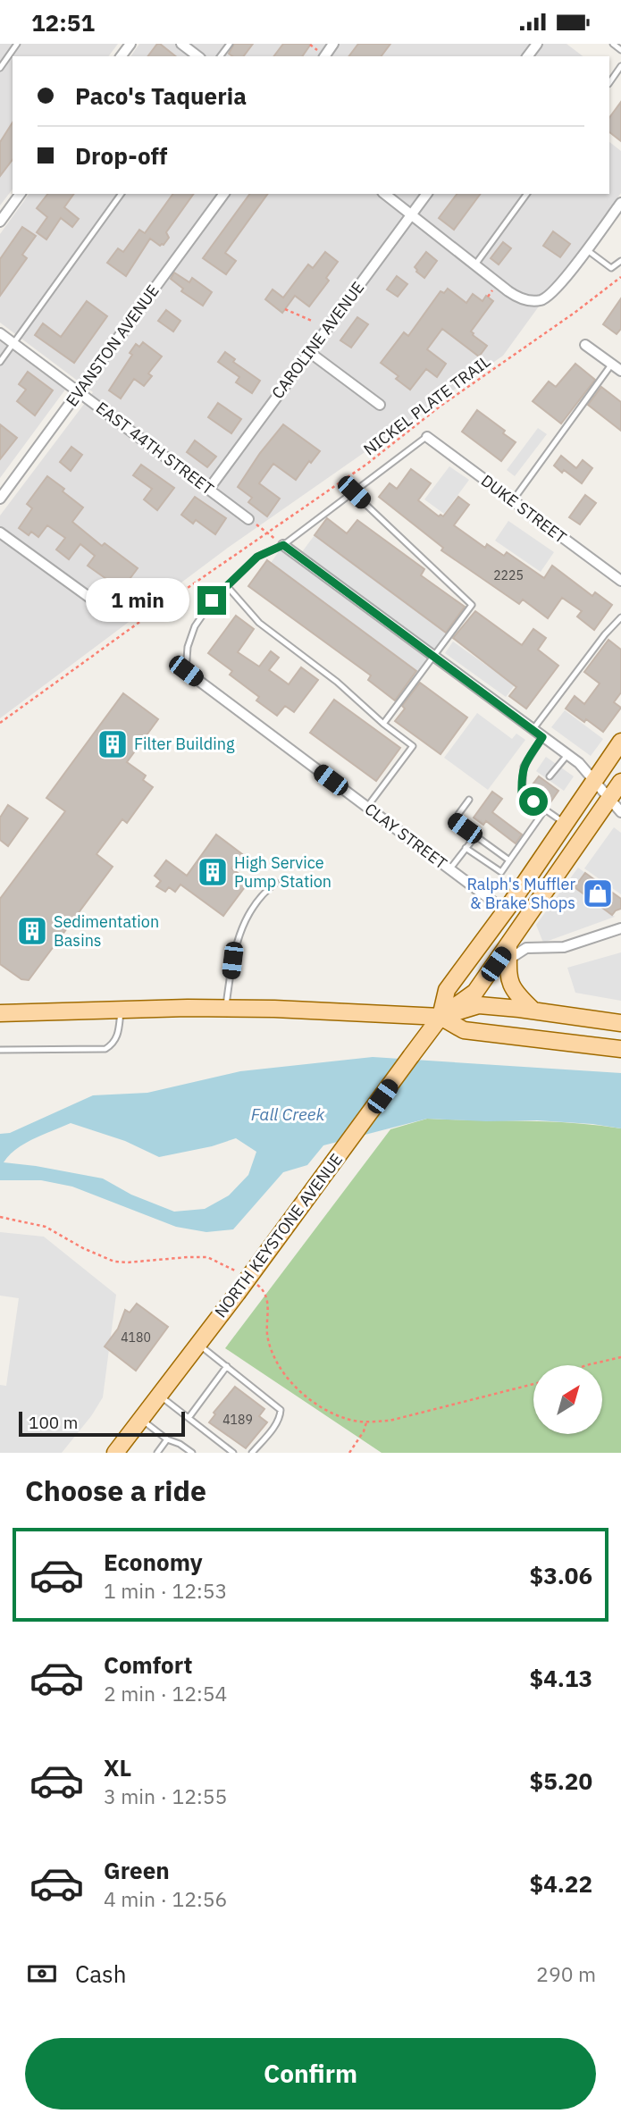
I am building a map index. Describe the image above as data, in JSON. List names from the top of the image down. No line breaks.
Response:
{"streets":{"main road":["NORTH KEYSTONE AVENUE"],"street":["CAROLINE AVENUE","EVANSTON AVENUE","EAST 44TH STREET","DUKE STREET","CLAY STREET"],"path":["NICKEL PLATE TRAIL"]},"crossings":[["CAROLINE AVENUE","EAST 44TH STREET"],["EVANSTON AVENUE","EAST 44TH STREET"],["CLAY STREET","NORTH KEYSTONE AVENUE"]],"water":["Fall Creek"],"places":{"building":["Filter Building","High Service Pump Station","Sedimentation Basins"],"shop":["Ralph's Muffler & Brake Shops"]},"house_numbers":["2225","4180","4189"],"scale_bar":"100 m","north":"top right","page":{"status":"12:51","banner":["Paco's Taqueria","Drop-off"],"bubble":"1 min","scale":"100 m","heading":"Choose a ride","list":[{"name":"Economy","note":"1 min · 12:53","value":"$3.06"},{"name":"Comfort","note":"2 min · 12:54","value":"$4.13"},{"name":"XL","note":"3 min · 12:55","value":"$5.20"},{"name":"Green","note":"4 min · 12:56","value":"$4.22"}],"pay":["Cash","290 m"],"buttons":"Confirm"}}
